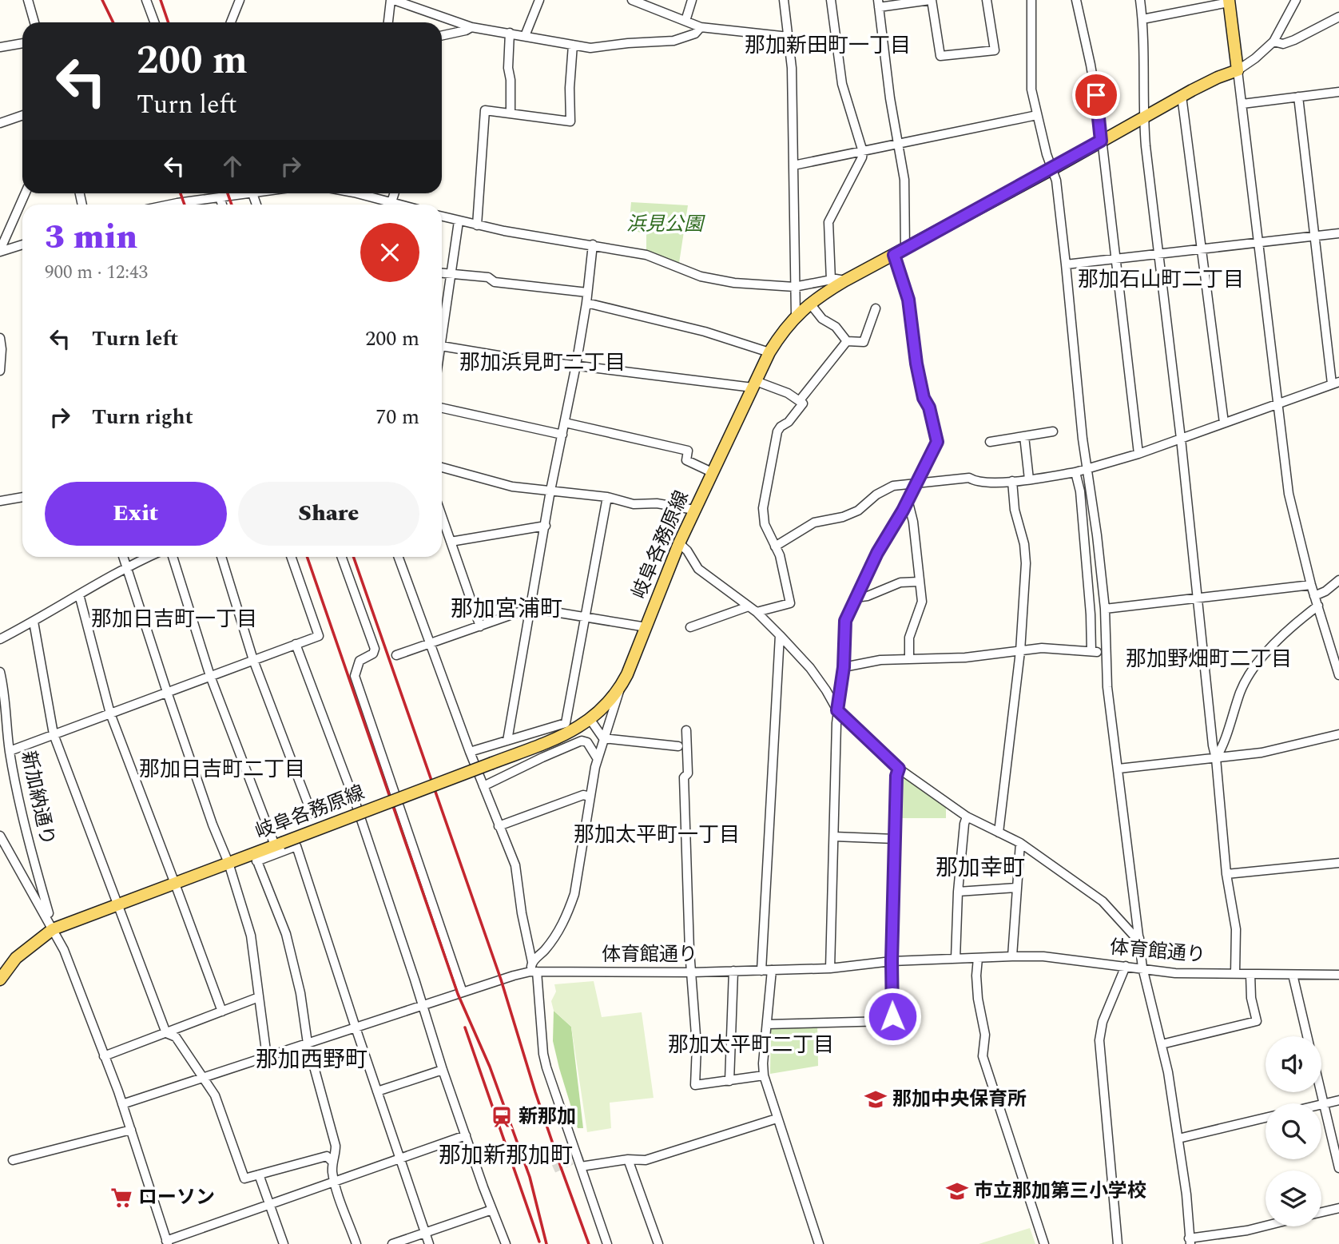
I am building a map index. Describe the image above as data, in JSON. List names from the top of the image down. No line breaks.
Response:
{"streets":{"main road":["岐阜各務原線"],"street":["新加納通り","体育館通り"]},"crossings":[["岐阜各務原線","新加納通り"]],"districts":["那加新田町一丁目","那加石山町二丁目","那加浜見町二丁目","那加宮浦町","那加日吉町一丁目","那加野畑町二丁目","那加日吉町二丁目","那加太平町一丁目","那加幸町","那加太平町二丁目","那加西野町","那加新那加町"],"parks":["浜見公園"],"places":{"school or university":["那加中央保育所","市立那加第三小学校"],"station":["新那加"],"supermarket":["ローソン"]},"page":{"turn":["200 m","Turn left"],"heading":["3 min","900 m · 12:43"],"list":[{"name":"Turn left","value":"200 m"},{"name":"Turn right","value":"70 m"}],"buttons":["Exit","Share"]}}
